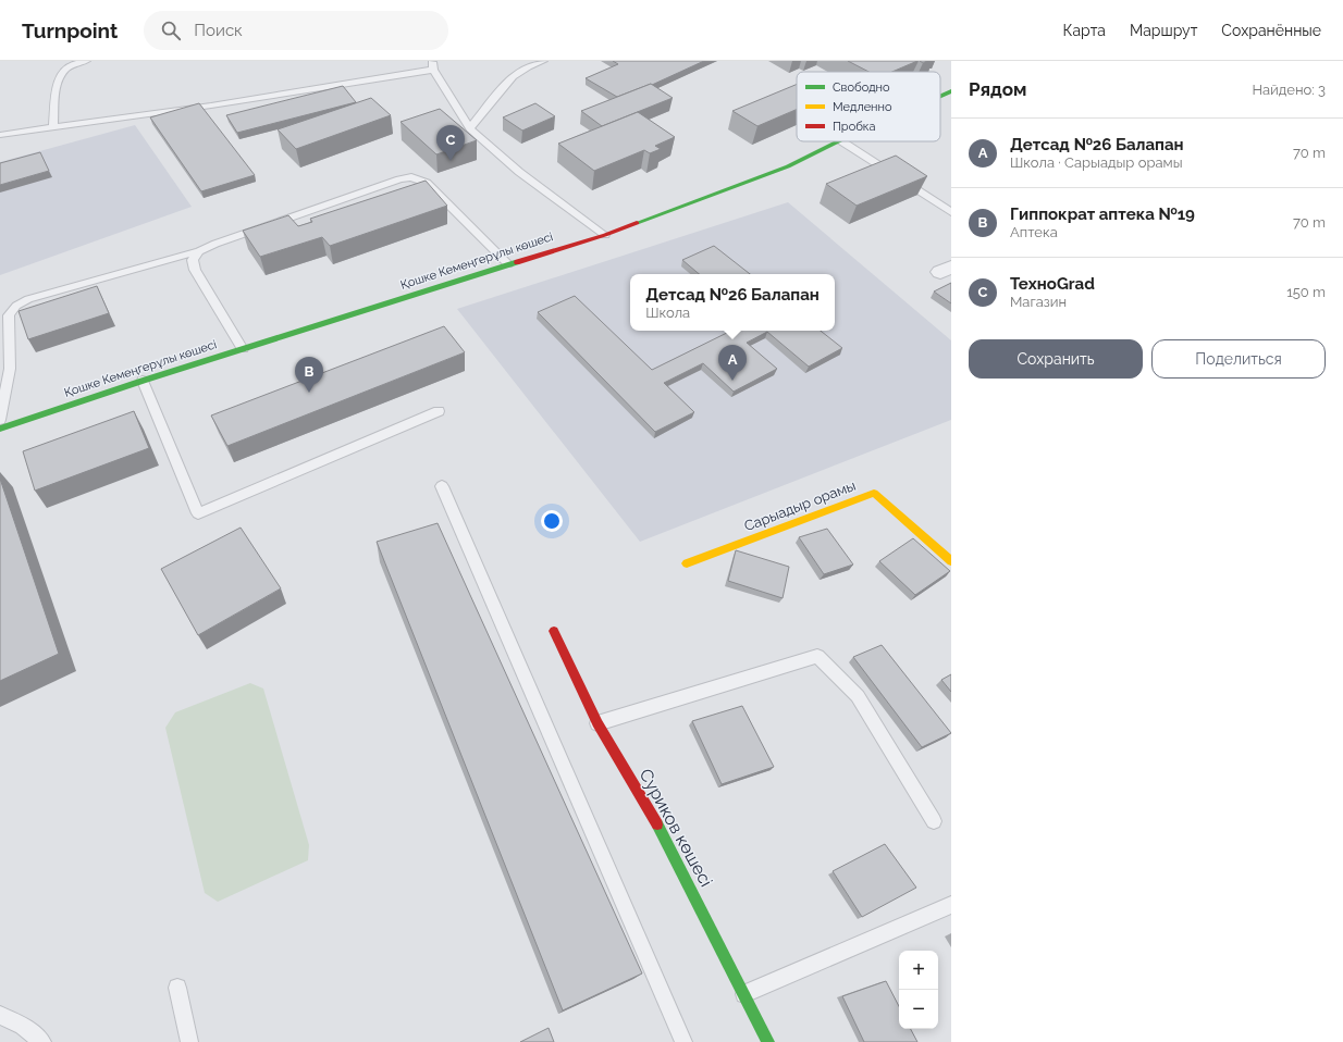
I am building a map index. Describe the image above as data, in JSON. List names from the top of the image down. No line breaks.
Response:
{"streets":{"street":["Қошке Кемеңгерұлы көшесі","Сарыадыр орамы","Суриков көшесі"]},"legend":["Свободно","Медленно","Пробка"],"page":{"header":"Turnpoint","search":"Поиск","nav":["Карта","Маршрут","Сохранённые"],"heading":["Рядом","Найдено: 3"],"list":[{"mark":"A","name":"Детсад №26 Балапан","note":"Школа · Сарыадыр орамы","value":"70 m"},{"mark":"B","name":"Гиппократ аптека №19","note":"Аптека","value":"70 m"},{"mark":"C","name":"ТехноGrad","note":"Магазин","value":"150 m"}],"pins":["C","A","B"],"popup":["Детсад №26 Балапан","Школа"],"buttons":["Сохранить","Поделиться"],"map_buttons":["+","−"]}}
